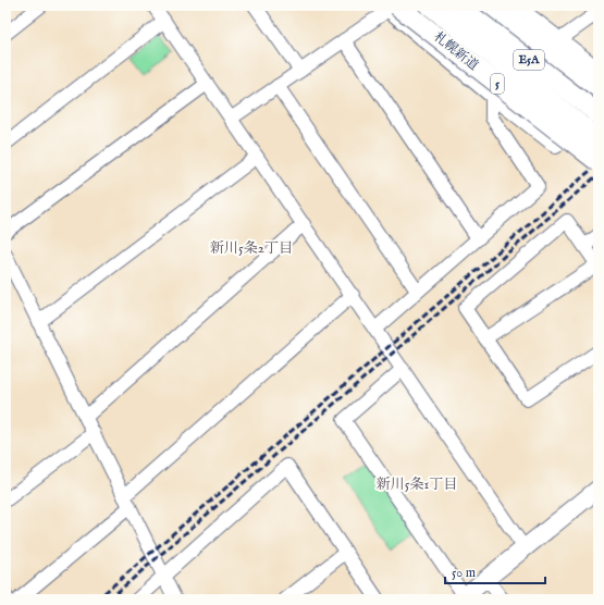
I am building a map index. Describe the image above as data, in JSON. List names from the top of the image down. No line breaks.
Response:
{"streets":{"highway":["札幌新道","E5A","5"]},"districts":["新川5条2丁目","新川5条1丁目"],"scale_bar":"50 m"}
